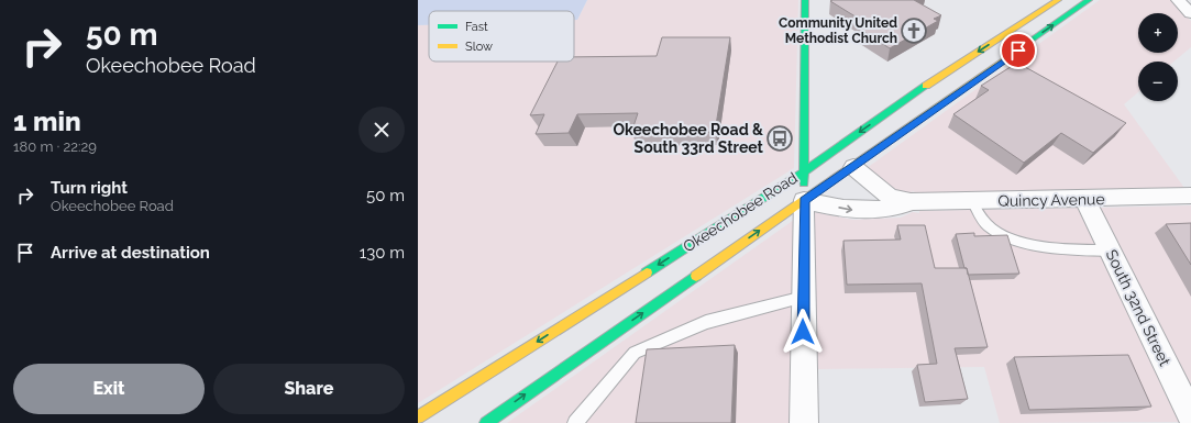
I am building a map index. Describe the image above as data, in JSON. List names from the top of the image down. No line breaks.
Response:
{"streets":{"main road":["Okeechobee Road"],"street":["Quincy Avenue","South 32nd Street"]},"crossings":[["Quincy Avenue","Okeechobee Road"],["Quincy Avenue","South 32nd Street"]],"places":{"church":["Community United Methodist Church"],"bus stop":["Okeechobee Road & South 33rd Street"]},"legend":["Fast","Slow"],"page":{"turn":["50 m","Okeechobee Road"],"map_buttons":["+","−"],"heading":["1 min","180 m · 22:29"],"list":[{"name":"Turn right","note":"Okeechobee Road","value":"50 m"},{"name":"Arrive at destination","value":"130 m"}],"buttons":["Exit","Share"]}}
